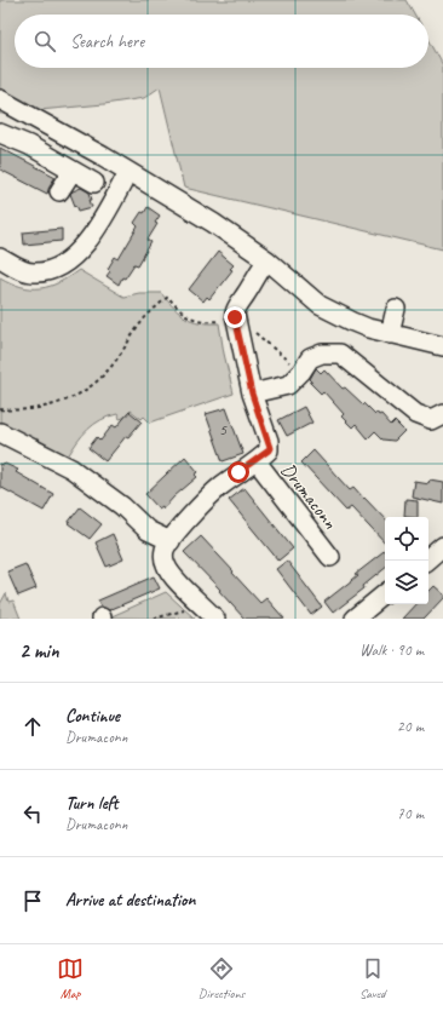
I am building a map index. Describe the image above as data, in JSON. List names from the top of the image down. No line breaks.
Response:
{"streets":{"street":["Drumaconn"]},"house_numbers":["5"],"page":{"search":"Search here","heading":["2 min","Walk · 90 m"],"list":[["Continue","Drumaconn","20 m"],["Turn left","Drumaconn","70 m"],"Arrive at destination"],"nav":["Map","Directions","Saved"]}}
